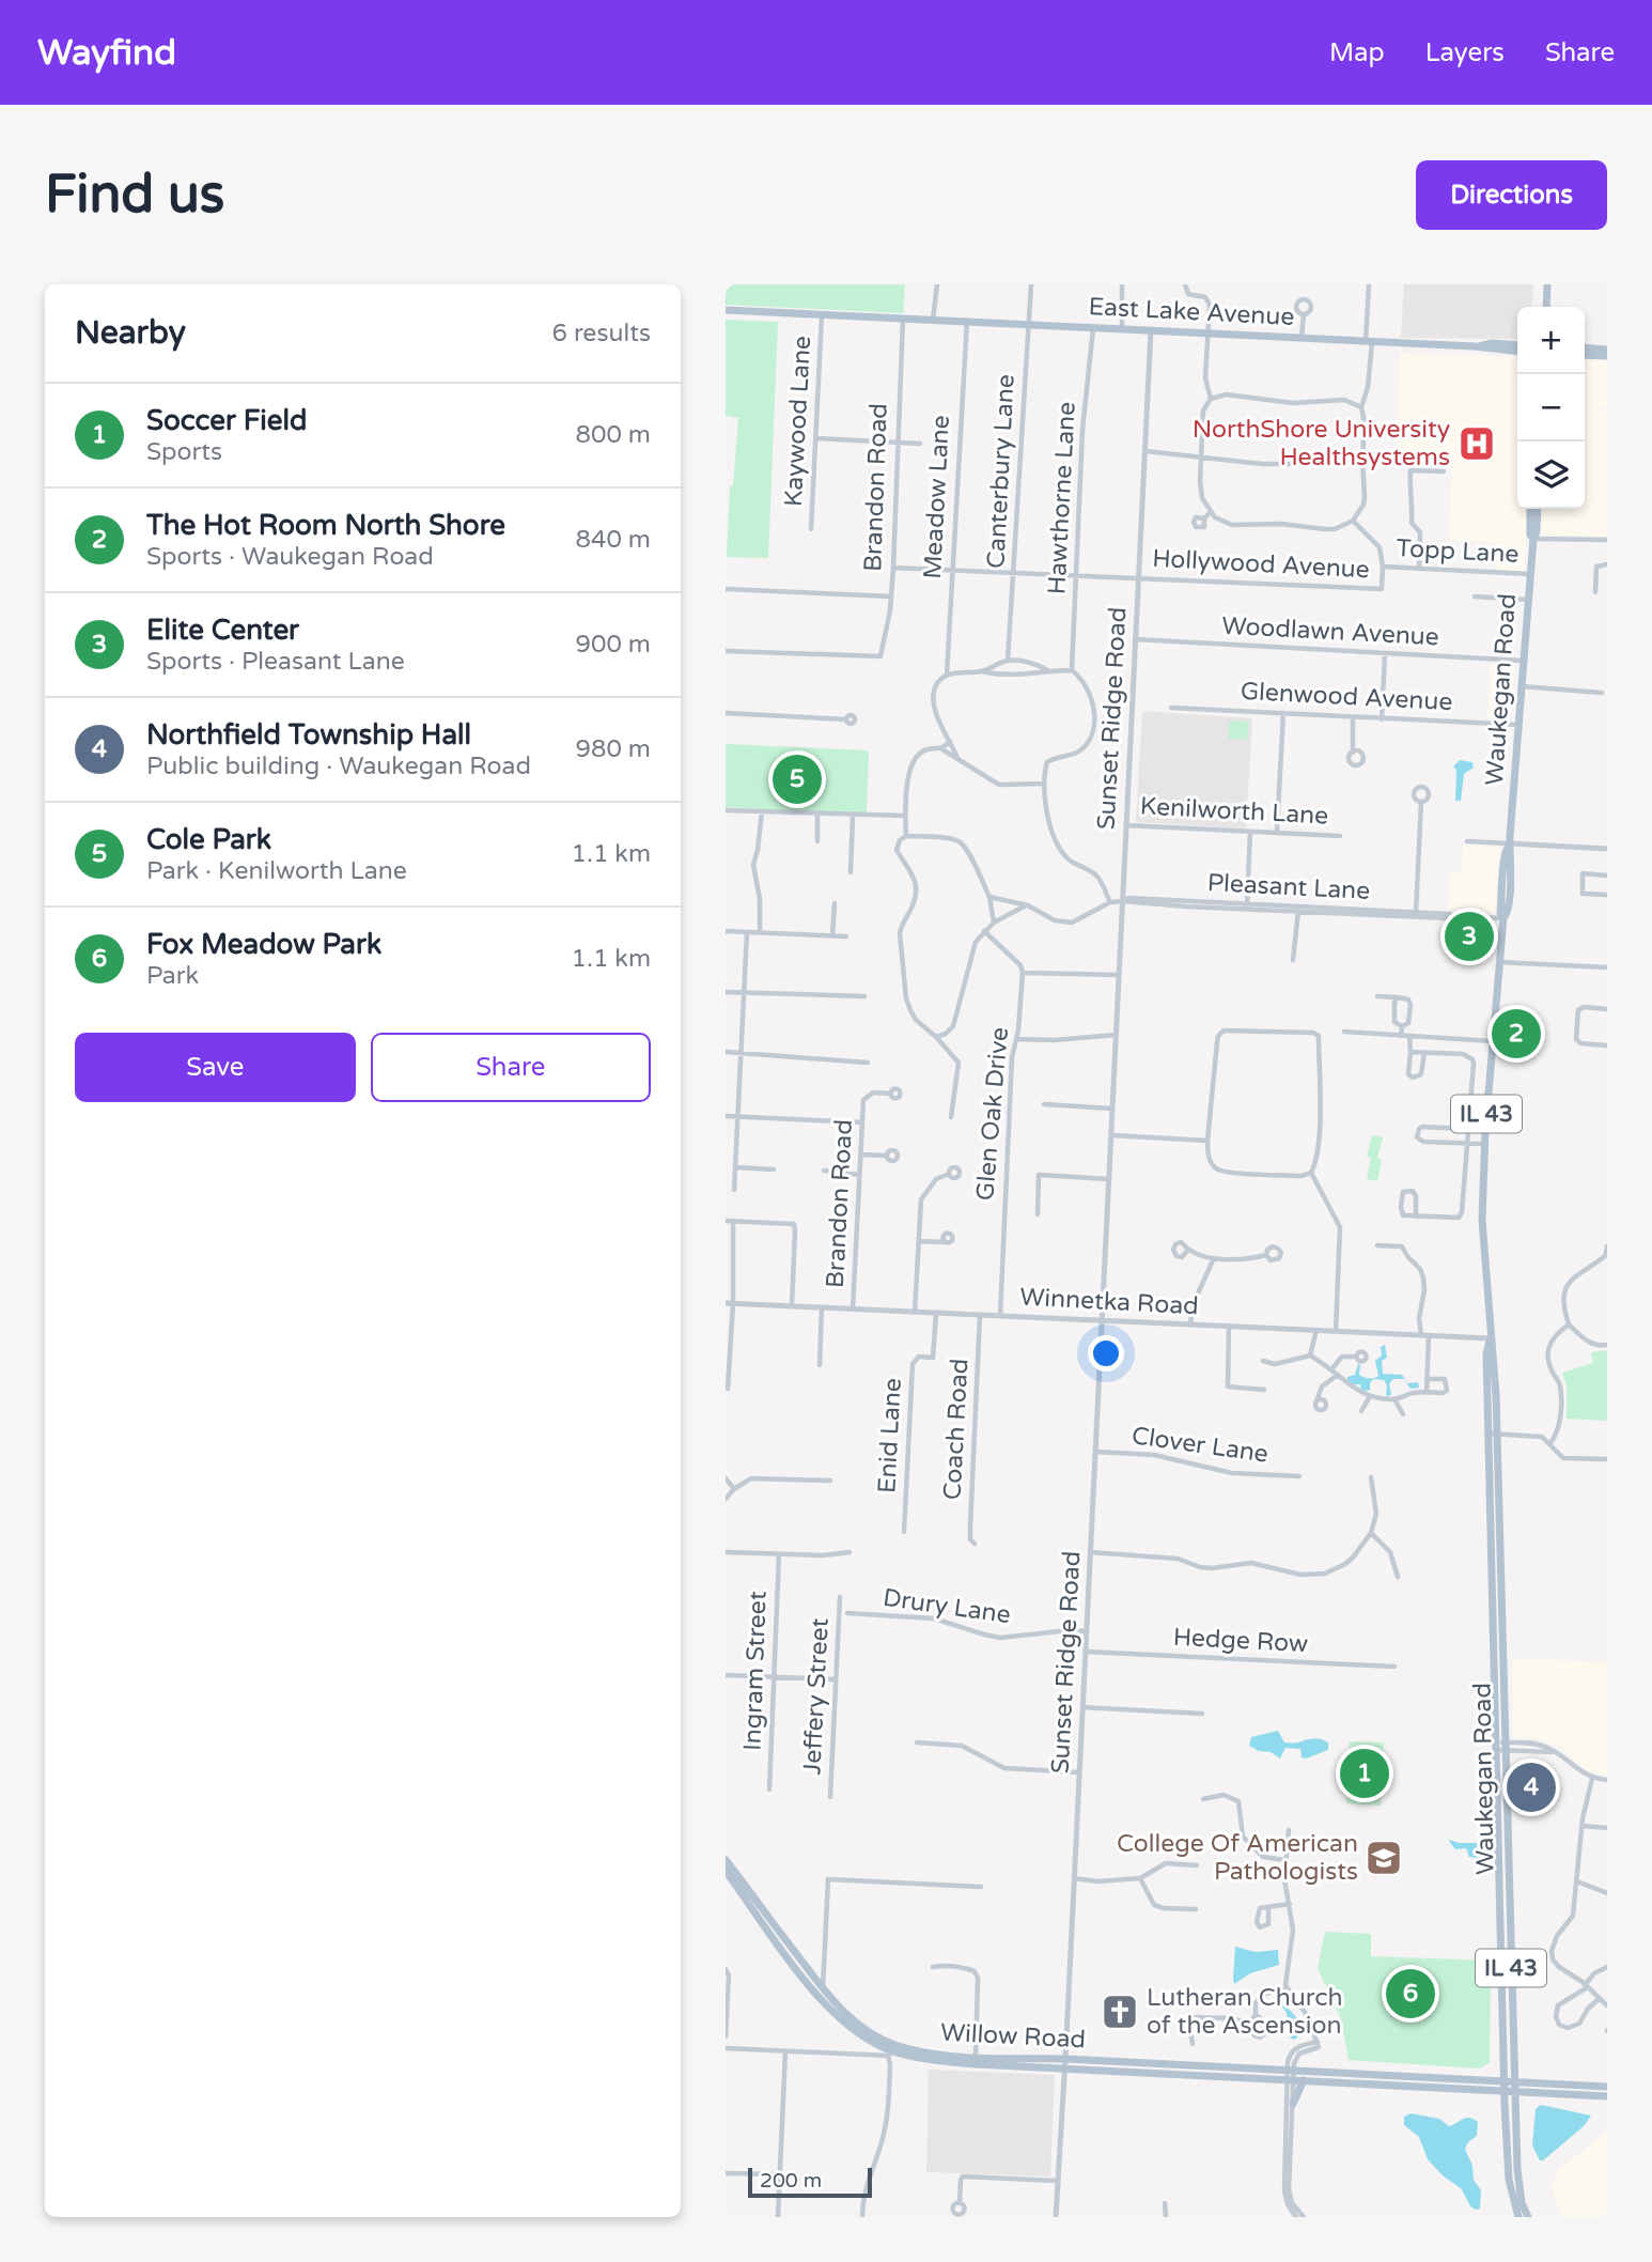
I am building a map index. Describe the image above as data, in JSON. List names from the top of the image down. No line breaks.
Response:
{"streets":{"main road":["East Lake Avenue","Waukegan Road","IL 43","Willow Road"],"street":["Kaywood Lane","Canterbury Lane","Brandon Road","Meadow Lane","Hawthorne Lane","Topp Lane","Hollywood Avenue","Woodlawn Avenue","Glenwood Avenue","Sunset Ridge Road","Kenilworth Lane","Pleasant Lane","Glen Oak Drive","Winnetka Road","Coach Road","Enid Lane","Clover Lane","Drury Lane","Hedge Row","Ingram Street","Jeffery Street"]},"crossings":[["East Lake Avenue","Kaywood Lane"],["East Lake Avenue","Canterbury Lane"],["East Lake Avenue","Brandon Road"],["East Lake Avenue","Meadow Lane"],["East Lake Avenue","Hawthorne Lane"],["East Lake Avenue","Sunset Ridge Road"],["Canterbury Lane","Hollywood Avenue"],["Brandon Road","Hollywood Avenue"],["Brandon Road","Winnetka Road"],["Meadow Lane","Hollywood Avenue"],["Hawthorne Lane","Hollywood Avenue"],["Topp Lane","Hollywood Avenue"],["Topp Lane","Waukegan Road"],["Hollywood Avenue","Sunset Ridge Road"],["Woodlawn Avenue","Waukegan Road"],["Woodlawn Avenue","Sunset Ridge Road"],["Waukegan Road","Glenwood Avenue"],["Waukegan Road","Pleasant Lane"],["Waukegan Road","Winnetka Road"],["Waukegan Road","Willow Road"],["Sunset Ridge Road","Kenilworth Lane"],["Sunset Ridge Road","Pleasant Lane"],["Sunset Ridge Road","Winnetka Road"],["Sunset Ridge Road","Clover Lane"],["Sunset Ridge Road","Drury Lane"],["Sunset Ridge Road","Hedge Row"],["Sunset Ridge Road","Willow Road"],["Glen Oak Drive","Winnetka Road"],["Winnetka Road","Coach Road"],["Winnetka Road","Enid Lane"]],"places":{"hospital":["NorthShore University Healthsystems"],"school or university":["College Of American Pathologists"],"church":["Lutheran Church of the Ascension"]},"scale_bar":"200 m","page":{"header":"Wayfind","nav":["Map","Layers","Share"],"buttons":["Directions",["Save","Share"]],"title":"Find us","heading":["Nearby","6 results"],"map_buttons":["+","−"],"list":[{"mark":"1","name":"Soccer Field","note":"Sports","value":"800 m"},{"mark":"2","name":"The Hot Room North Shore","note":"Sports · Waukegan Road","value":"840 m"},{"mark":"3","name":"Elite Center","note":"Sports · Pleasant Lane","value":"900 m"},{"mark":"4","name":"Northfield Township Hall","note":"Public building · Waukegan Road","value":"980 m"},{"mark":"5","name":"Cole Park","note":"Park · Kenilworth Lane","value":"1.1 km"},{"mark":"6","name":"Fox Meadow Park","note":"Park","value":"1.1 km"}],"pins":["5","3","2","1","4","6"],"scale":"200 m"}}
